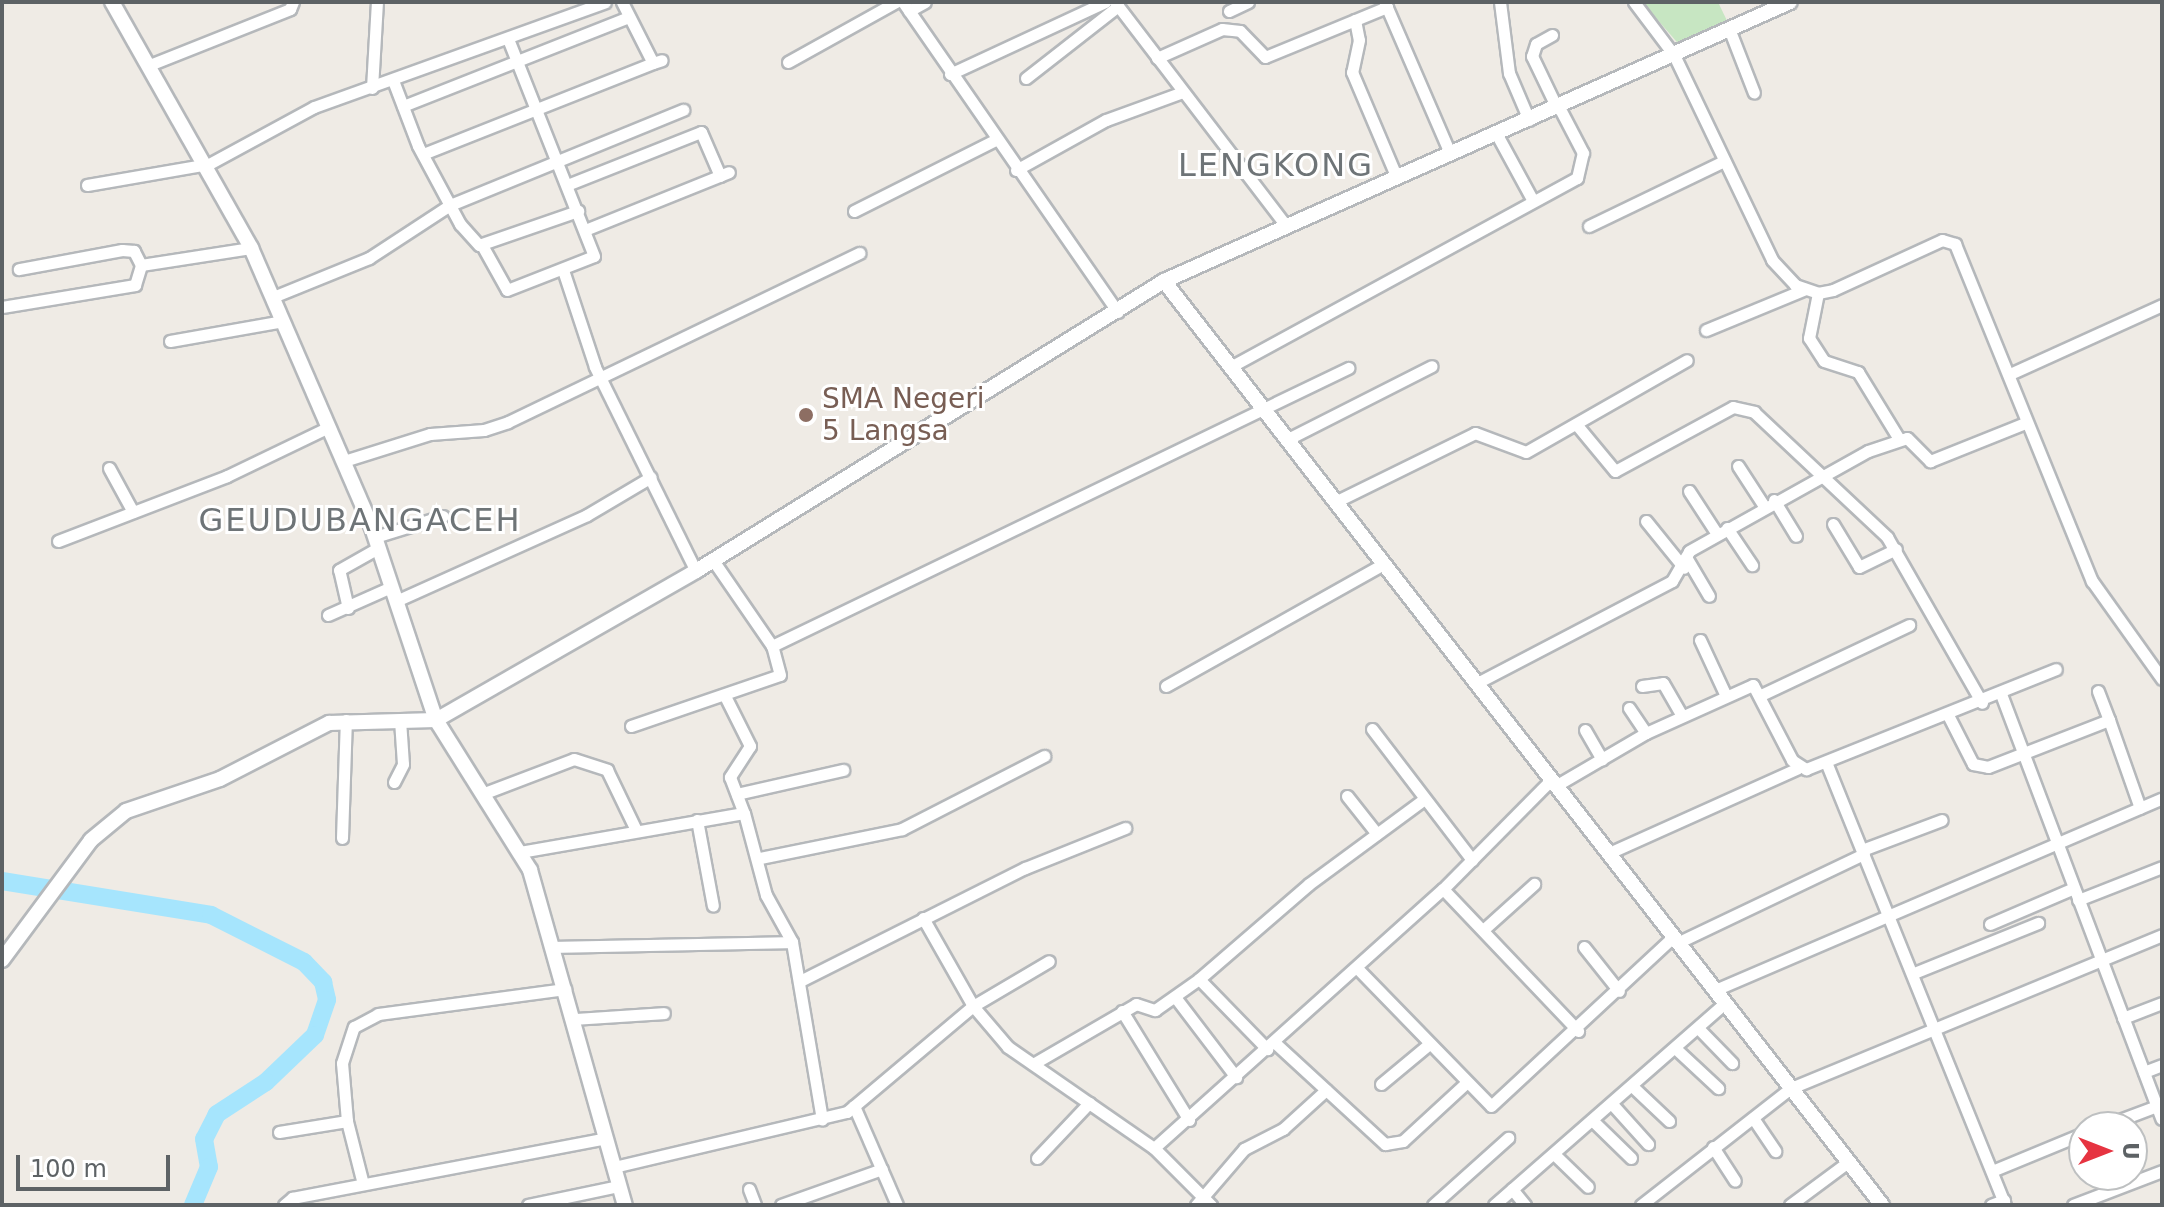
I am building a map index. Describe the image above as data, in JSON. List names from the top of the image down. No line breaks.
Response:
{"districts":["LENGKONG","GEUDUBANGACEH"],"places":["SMA Negeri 5 Langsa"],"scale_bar":"100 m","north":"right"}
